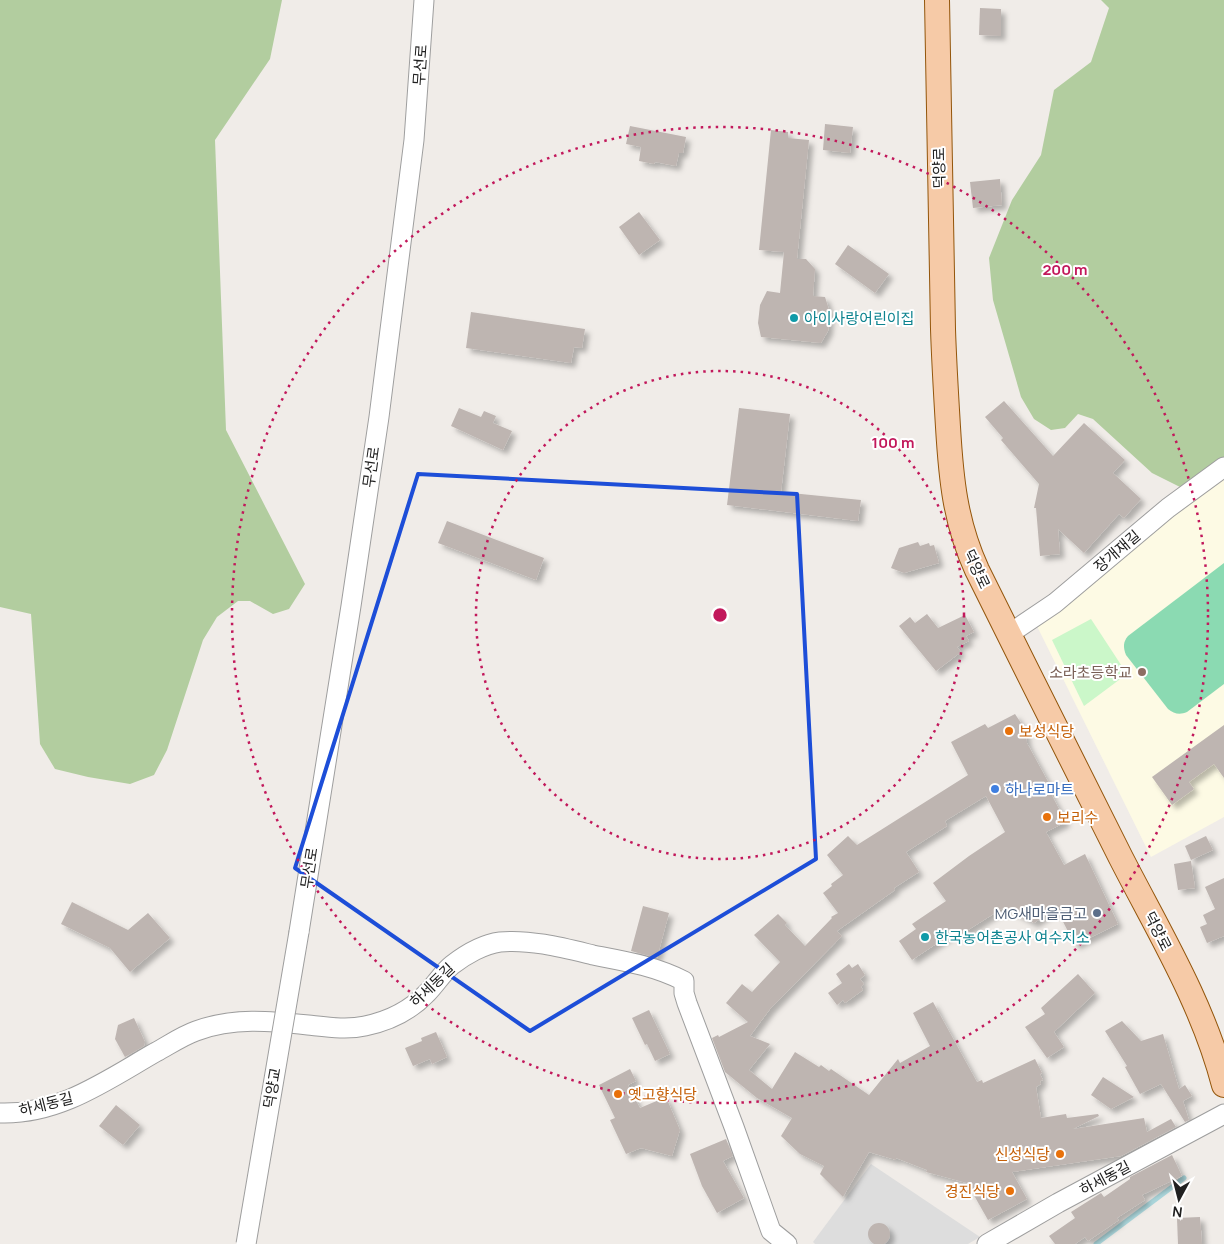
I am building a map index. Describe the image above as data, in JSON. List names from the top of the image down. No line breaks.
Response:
{"streets":{"main road":["덕양로"],"street":["무선로","장개재길","하세동길","덕양교"]},"crossings":[["무선로","덕양교"],["덕양로","장개재길"]],"places":["아이사랑어린이집","소라초등학교","보성식당","하나로마트","보리수","MG새마을금고","한국농어촌공사 여수지소","옛고향식당","신성식당","경진식당"],"north":"bottom","rings":["200 m","100 m"]}
